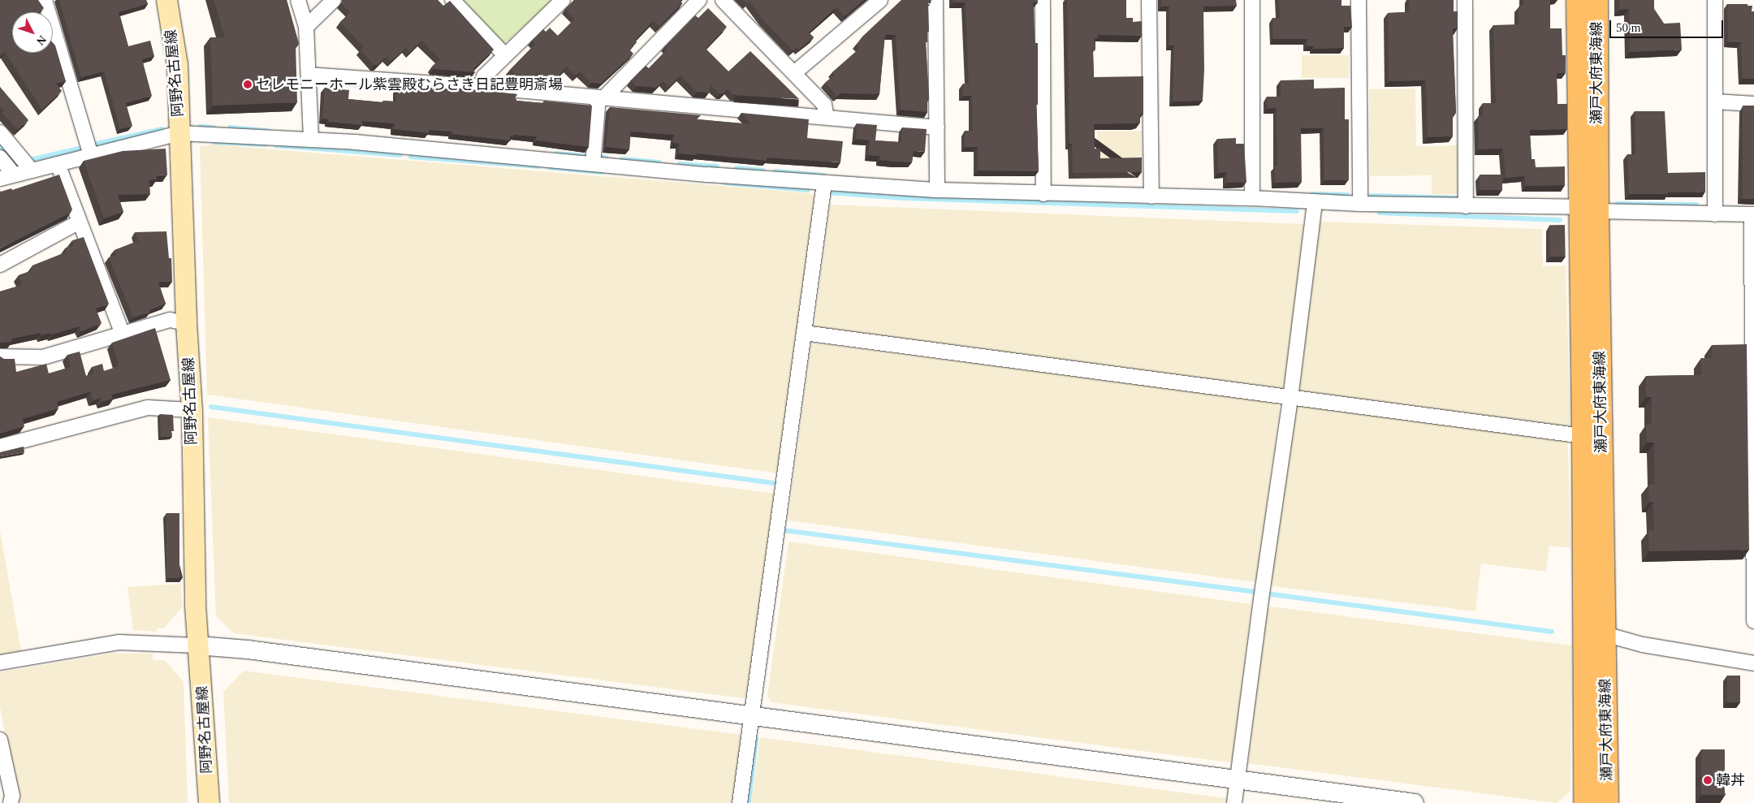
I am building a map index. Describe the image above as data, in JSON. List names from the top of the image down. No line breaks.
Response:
{"streets":{"main road":["阿野名古屋線","瀬戸大府東海線"]},"places":["セレモニーホール紫雲殿むらさき日記豊明斎場","韓丼"],"scale_bar":"50 m","north":"bottom right"}
